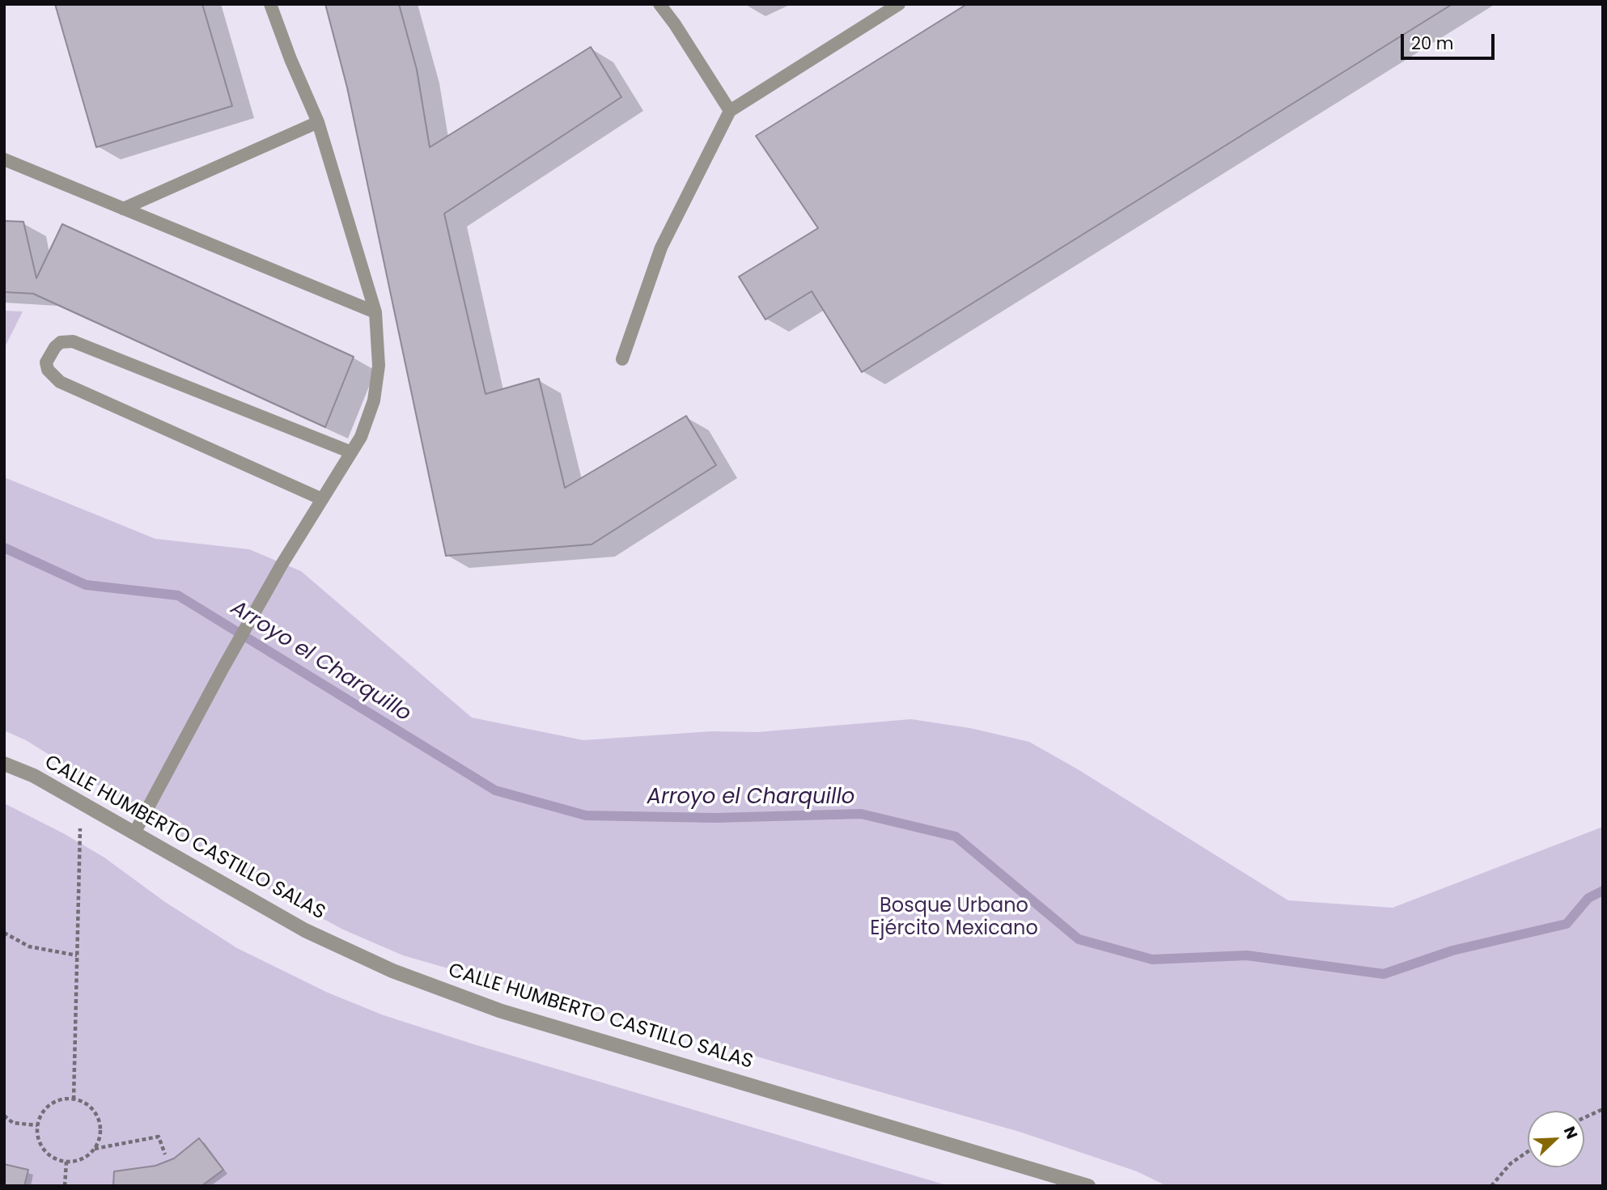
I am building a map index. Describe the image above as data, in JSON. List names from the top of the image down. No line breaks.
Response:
{"streets":{"street":["CALLE HUMBERTO CASTILLO SALAS"]},"water":["Arroyo el Charquillo"],"parks":["Bosque Urbano Ejército Mexicano"],"scale_bar":"20 m","north":"top right"}
